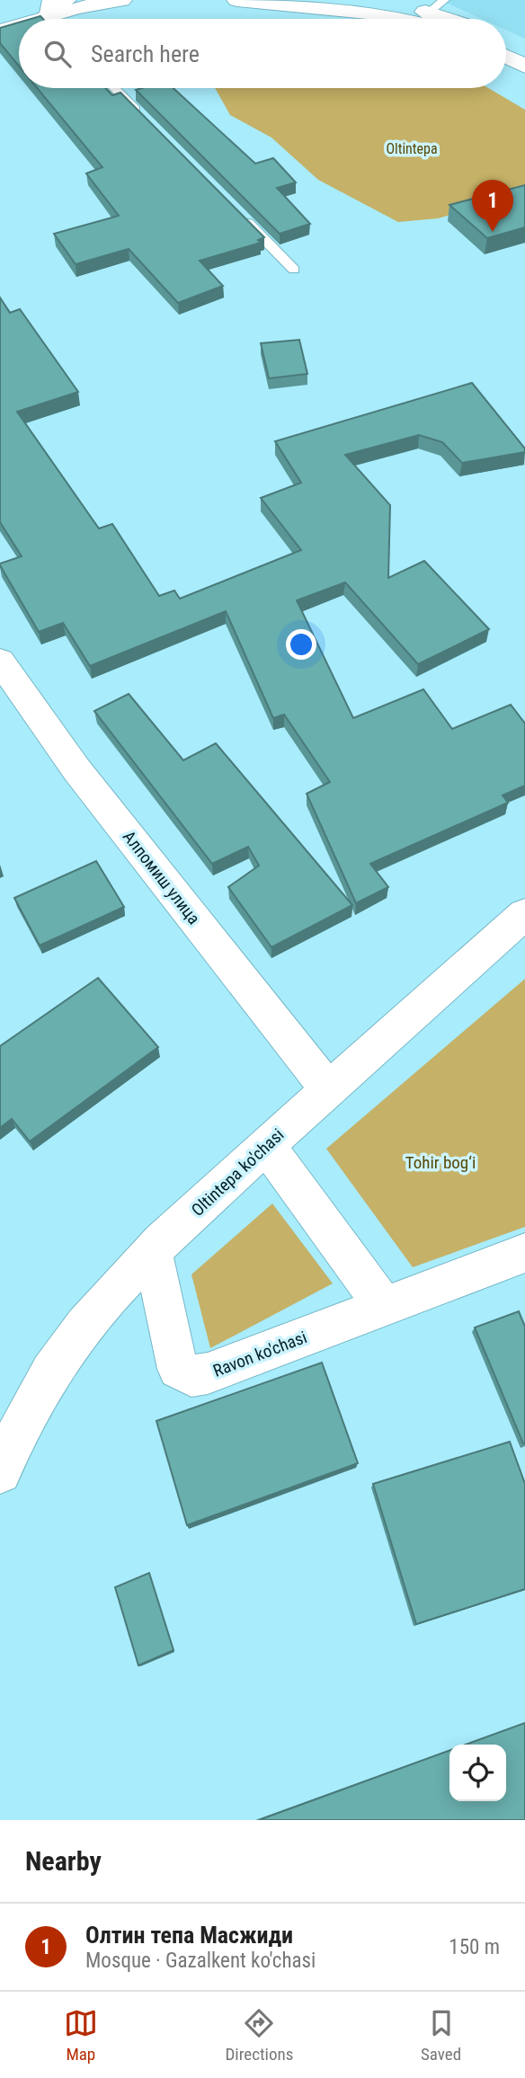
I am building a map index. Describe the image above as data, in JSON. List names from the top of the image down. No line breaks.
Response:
{"streets":{"street":["Алпомиш улица","Oltintepa ko'chasi","Ravon ko'chasi"]},"crossings":[["Алпомиш улица","Oltintepa ko'chasi"],["Oltintepa ko'chasi","Ravon ko'chasi"]],"parks":["Oltintepa","Tohir bog‘i"],"page":{"search":"Search here","pins":"1","heading":"Nearby","list":[{"mark":"1","name":"Олтин тепа Масжиди","note":"Mosque · Gazalkent ko'chasi","value":"150 m"}],"nav":["Map","Directions","Saved"]}}
